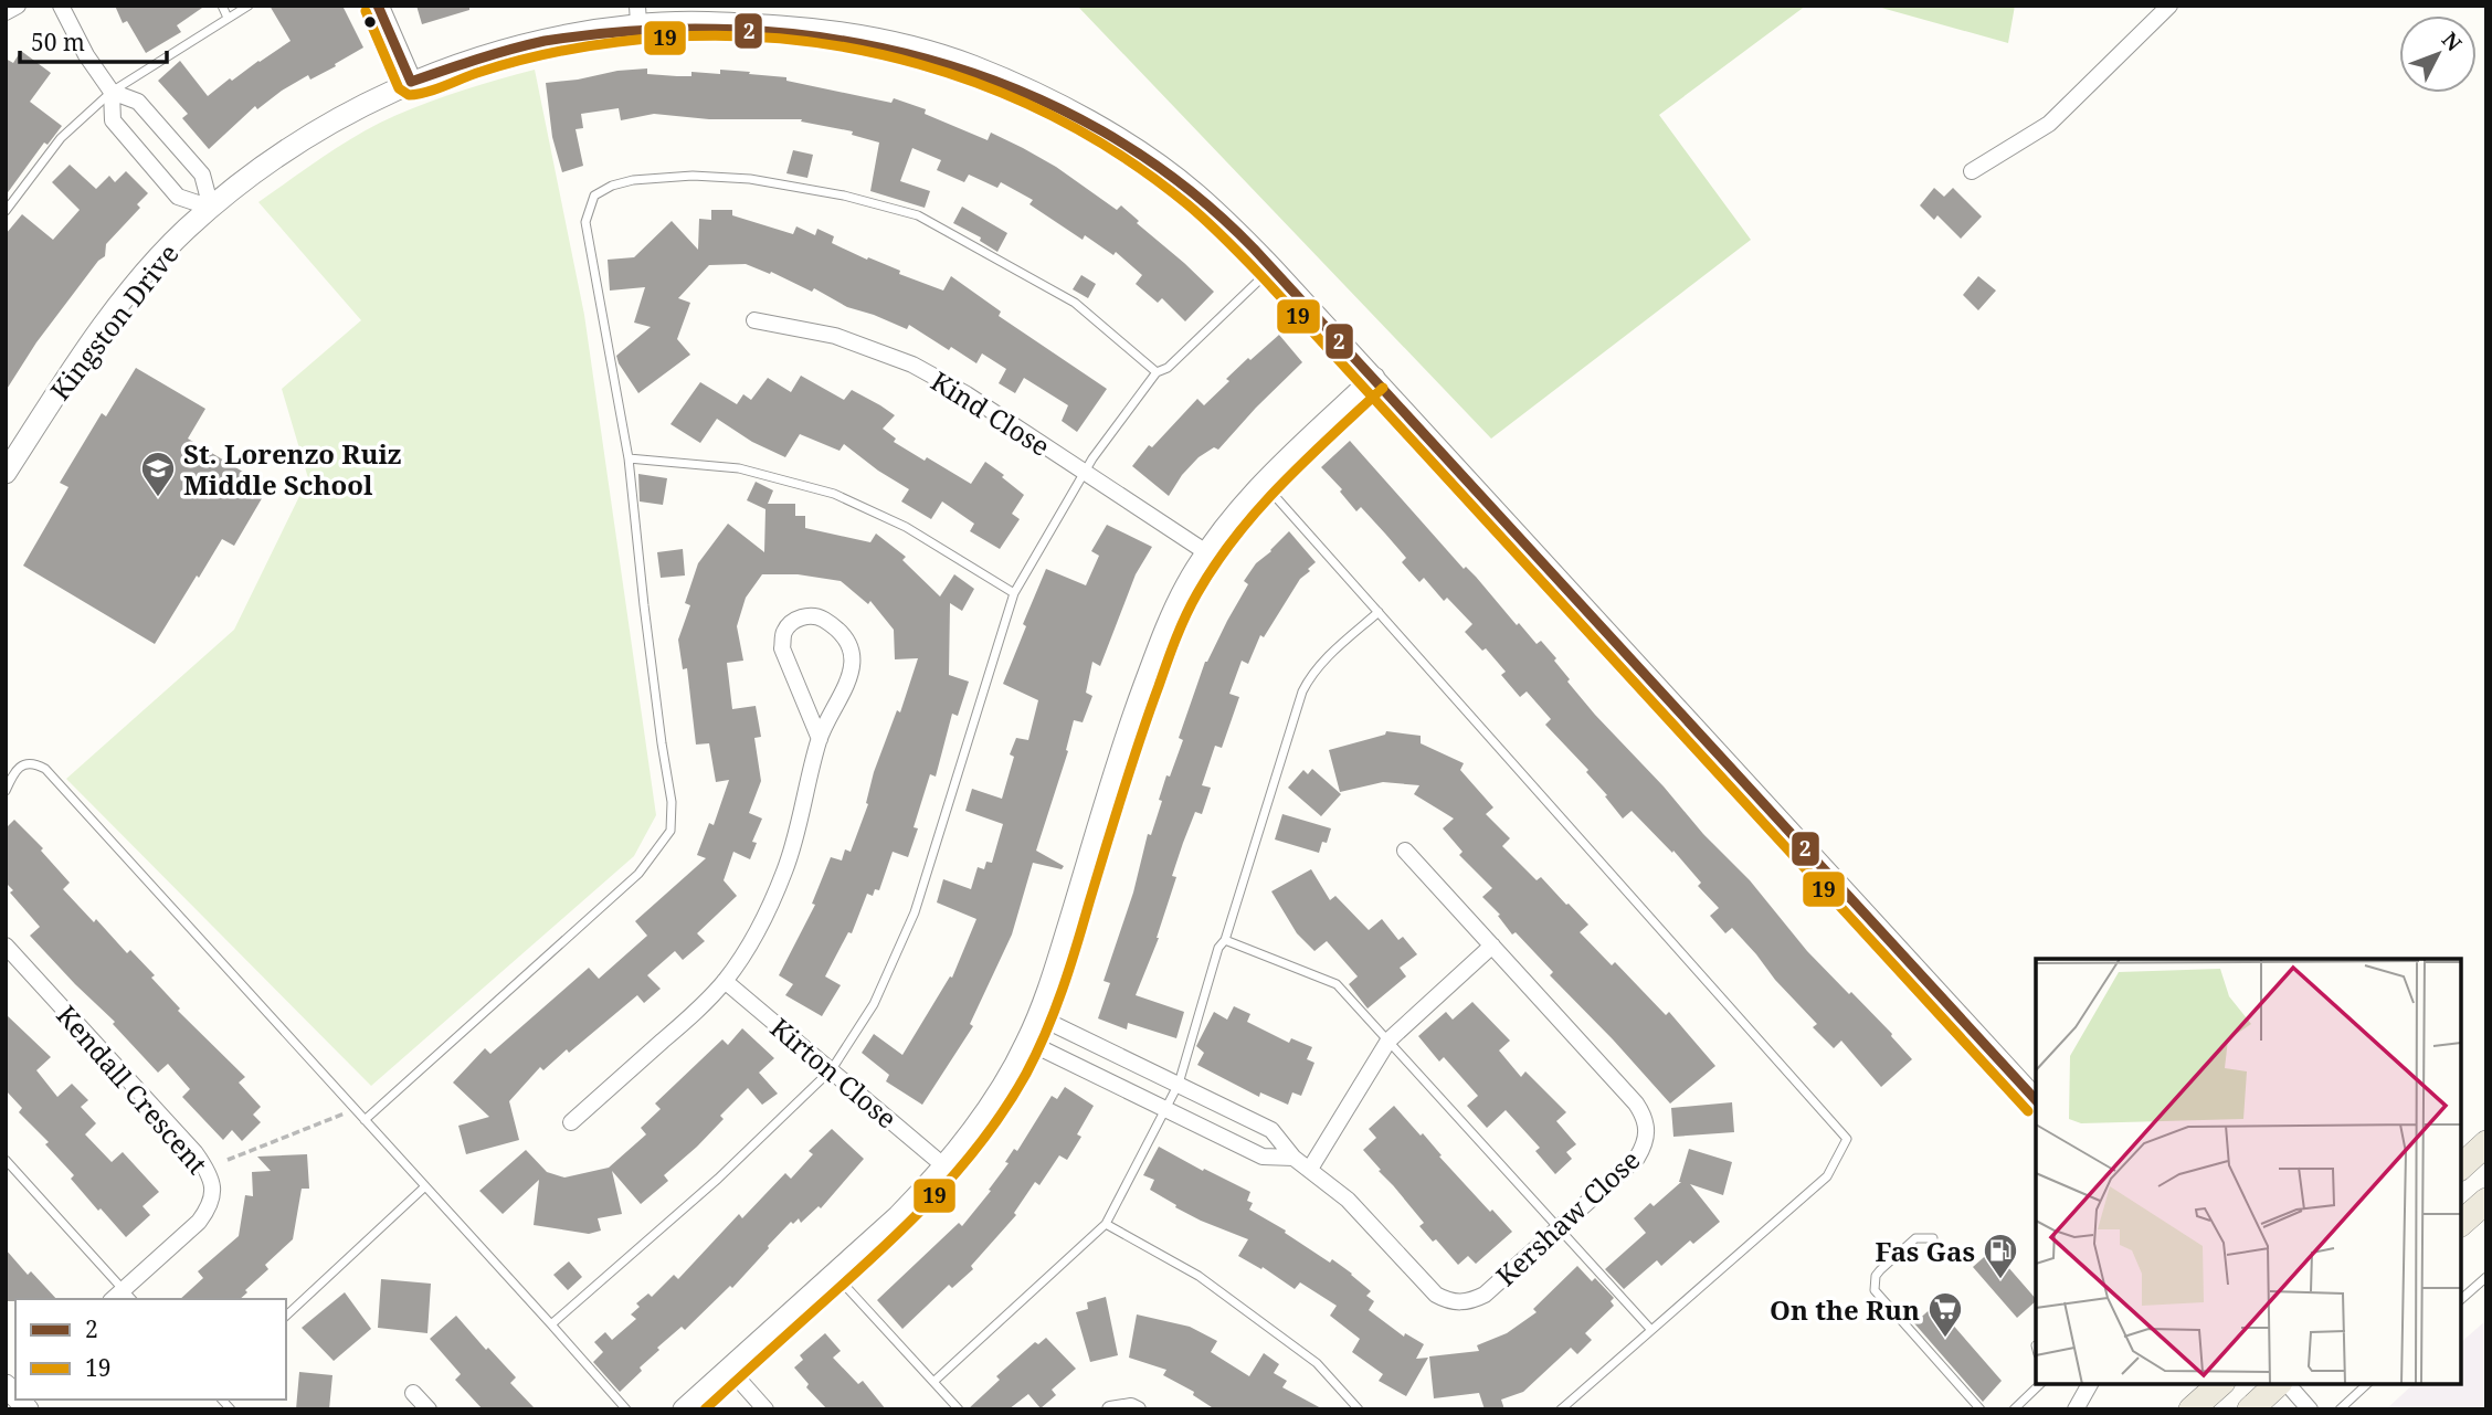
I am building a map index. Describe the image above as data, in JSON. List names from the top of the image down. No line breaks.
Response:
{"streets":{"street":["Kingston Drive","Kind Close","Kirton Close","Kendall Crescent","Kershaw Close"]},"places":{"school or university":["St. Lorenzo Ruiz Middle School"],"fuel station":["Fas Gas"],"supermarket":["On the Run"]},"lines":["transit line 2","transit line 19"],"legend":["2","19"],"scale_bar":"50 m","north":"top right"}
